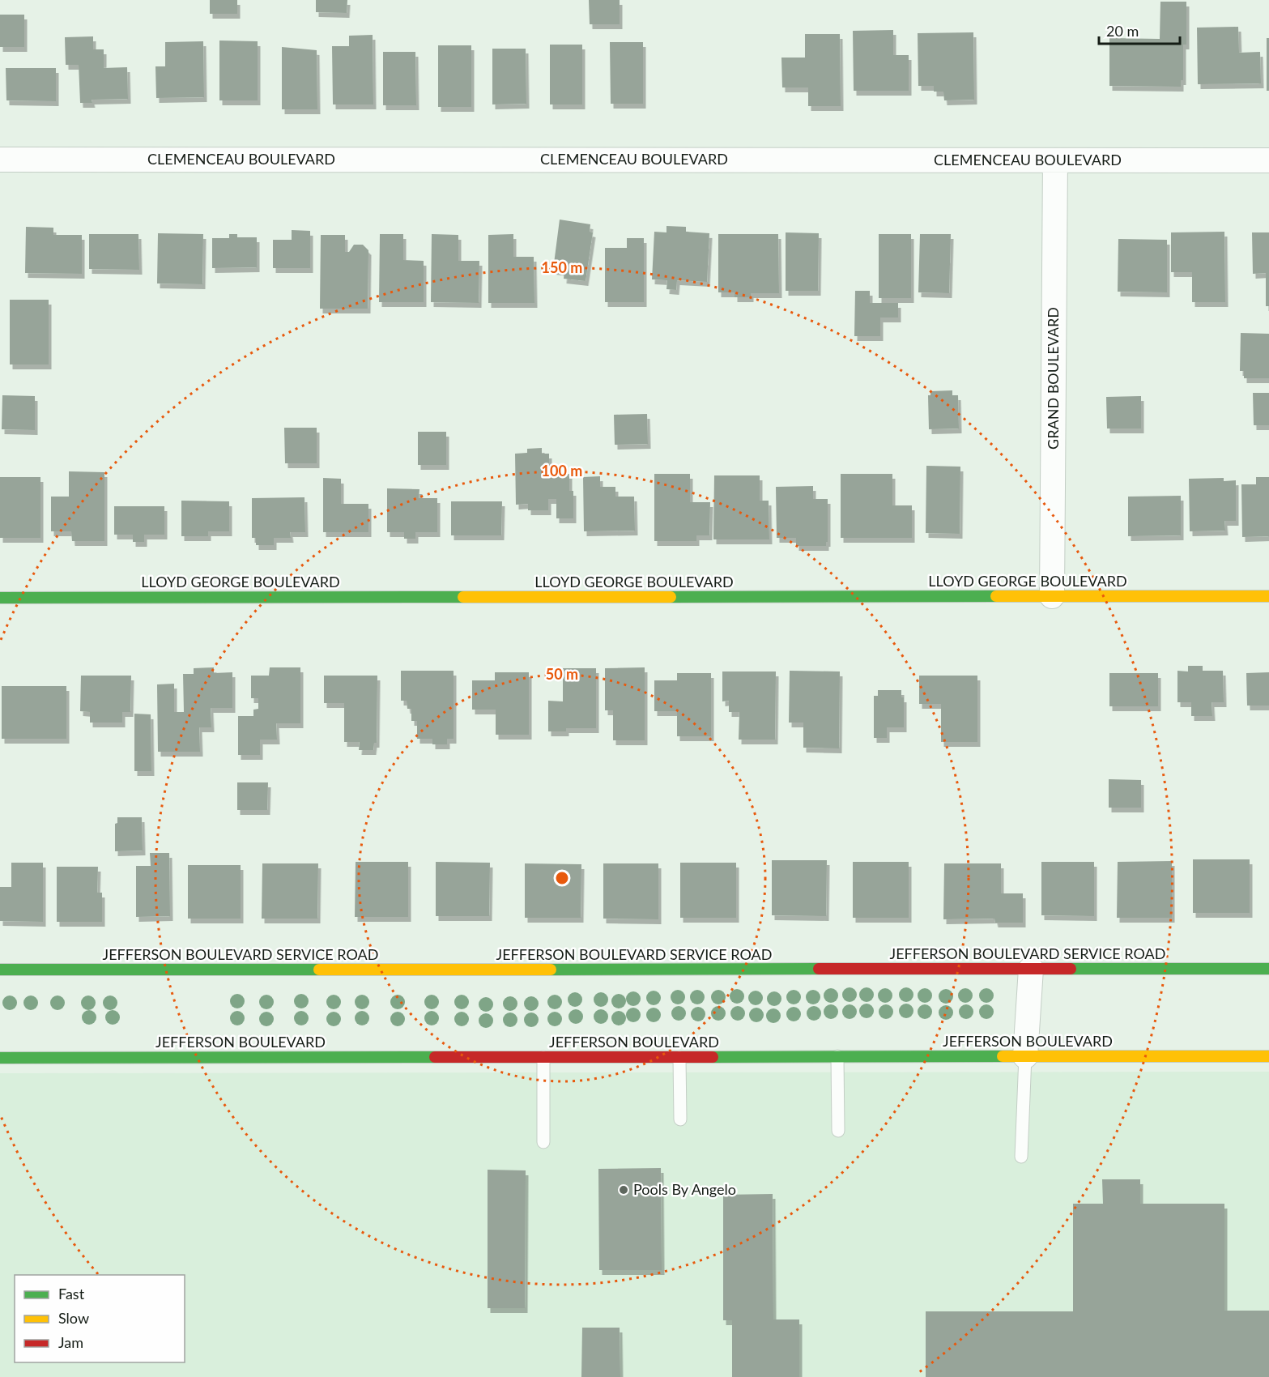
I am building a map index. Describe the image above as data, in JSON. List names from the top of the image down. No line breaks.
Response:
{"streets":{"street":["CLEMENCEAU BOULEVARD","GRAND BOULEVARD","LLOYD GEORGE BOULEVARD","JEFFERSON BOULEVARD SERVICE ROAD","JEFFERSON BOULEVARD"]},"crossings":[["CLEMENCEAU BOULEVARD","GRAND BOULEVARD"],["GRAND BOULEVARD","LLOYD GEORGE BOULEVARD"]],"places":["Pools By Angelo"],"legend":["Fast","Slow","Jam"],"scale_bar":"20 m","rings":["150 m","100 m","50 m"]}
